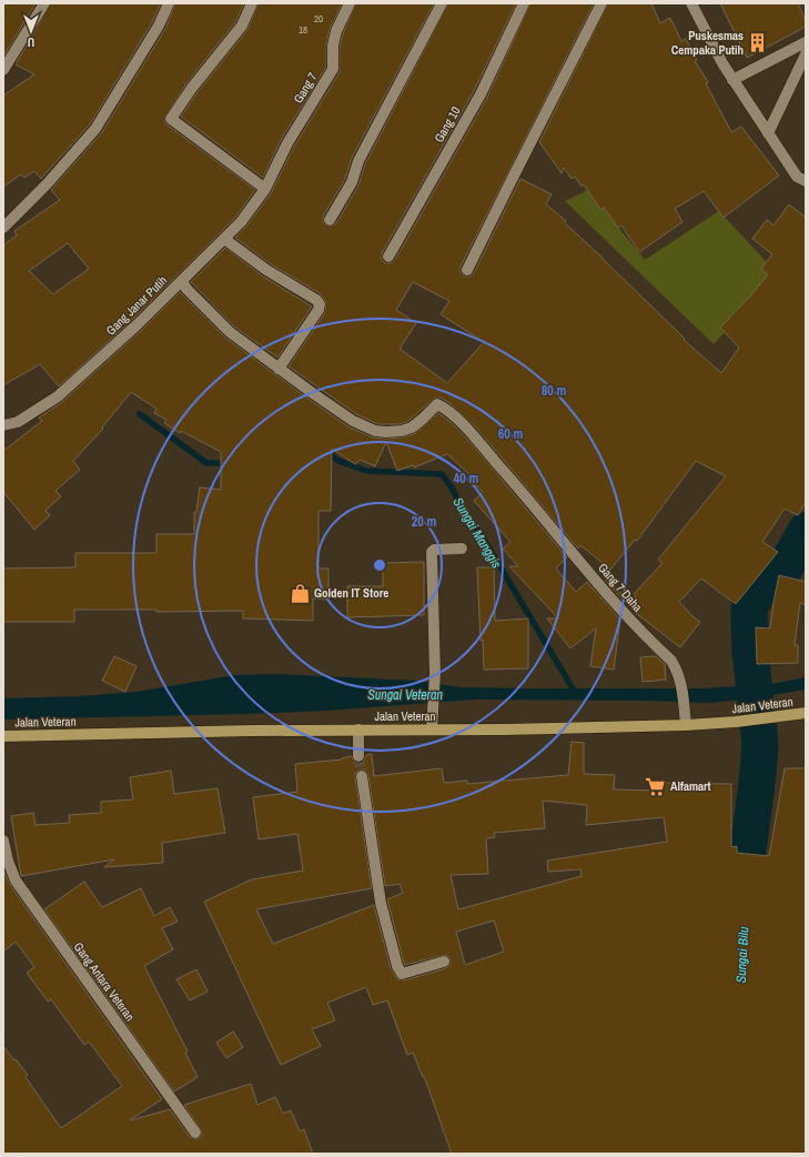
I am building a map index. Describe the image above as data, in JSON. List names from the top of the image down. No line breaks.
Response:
{"streets":{"main road":["Jalan Veteran"],"street":["Gang 7","Gang 10","Gang Janar Putih","Gang 7 Daha","Gang Antara Veteran"]},"crossings":[["Gang 7","Gang Janar Putih"],["Gang 7 Daha","Jalan Veteran"]],"water":["Sungai Manggis","Sungai Veteran","Sungai Bilu"],"places":{"building":["Puskesmas Cempaka Putih"],"shop":["Golden IT Store"],"supermarket":["Alfamart"]},"house_numbers":["20","18"],"north":"bottom","rings":["80 m","60 m","40 m","20 m"]}
